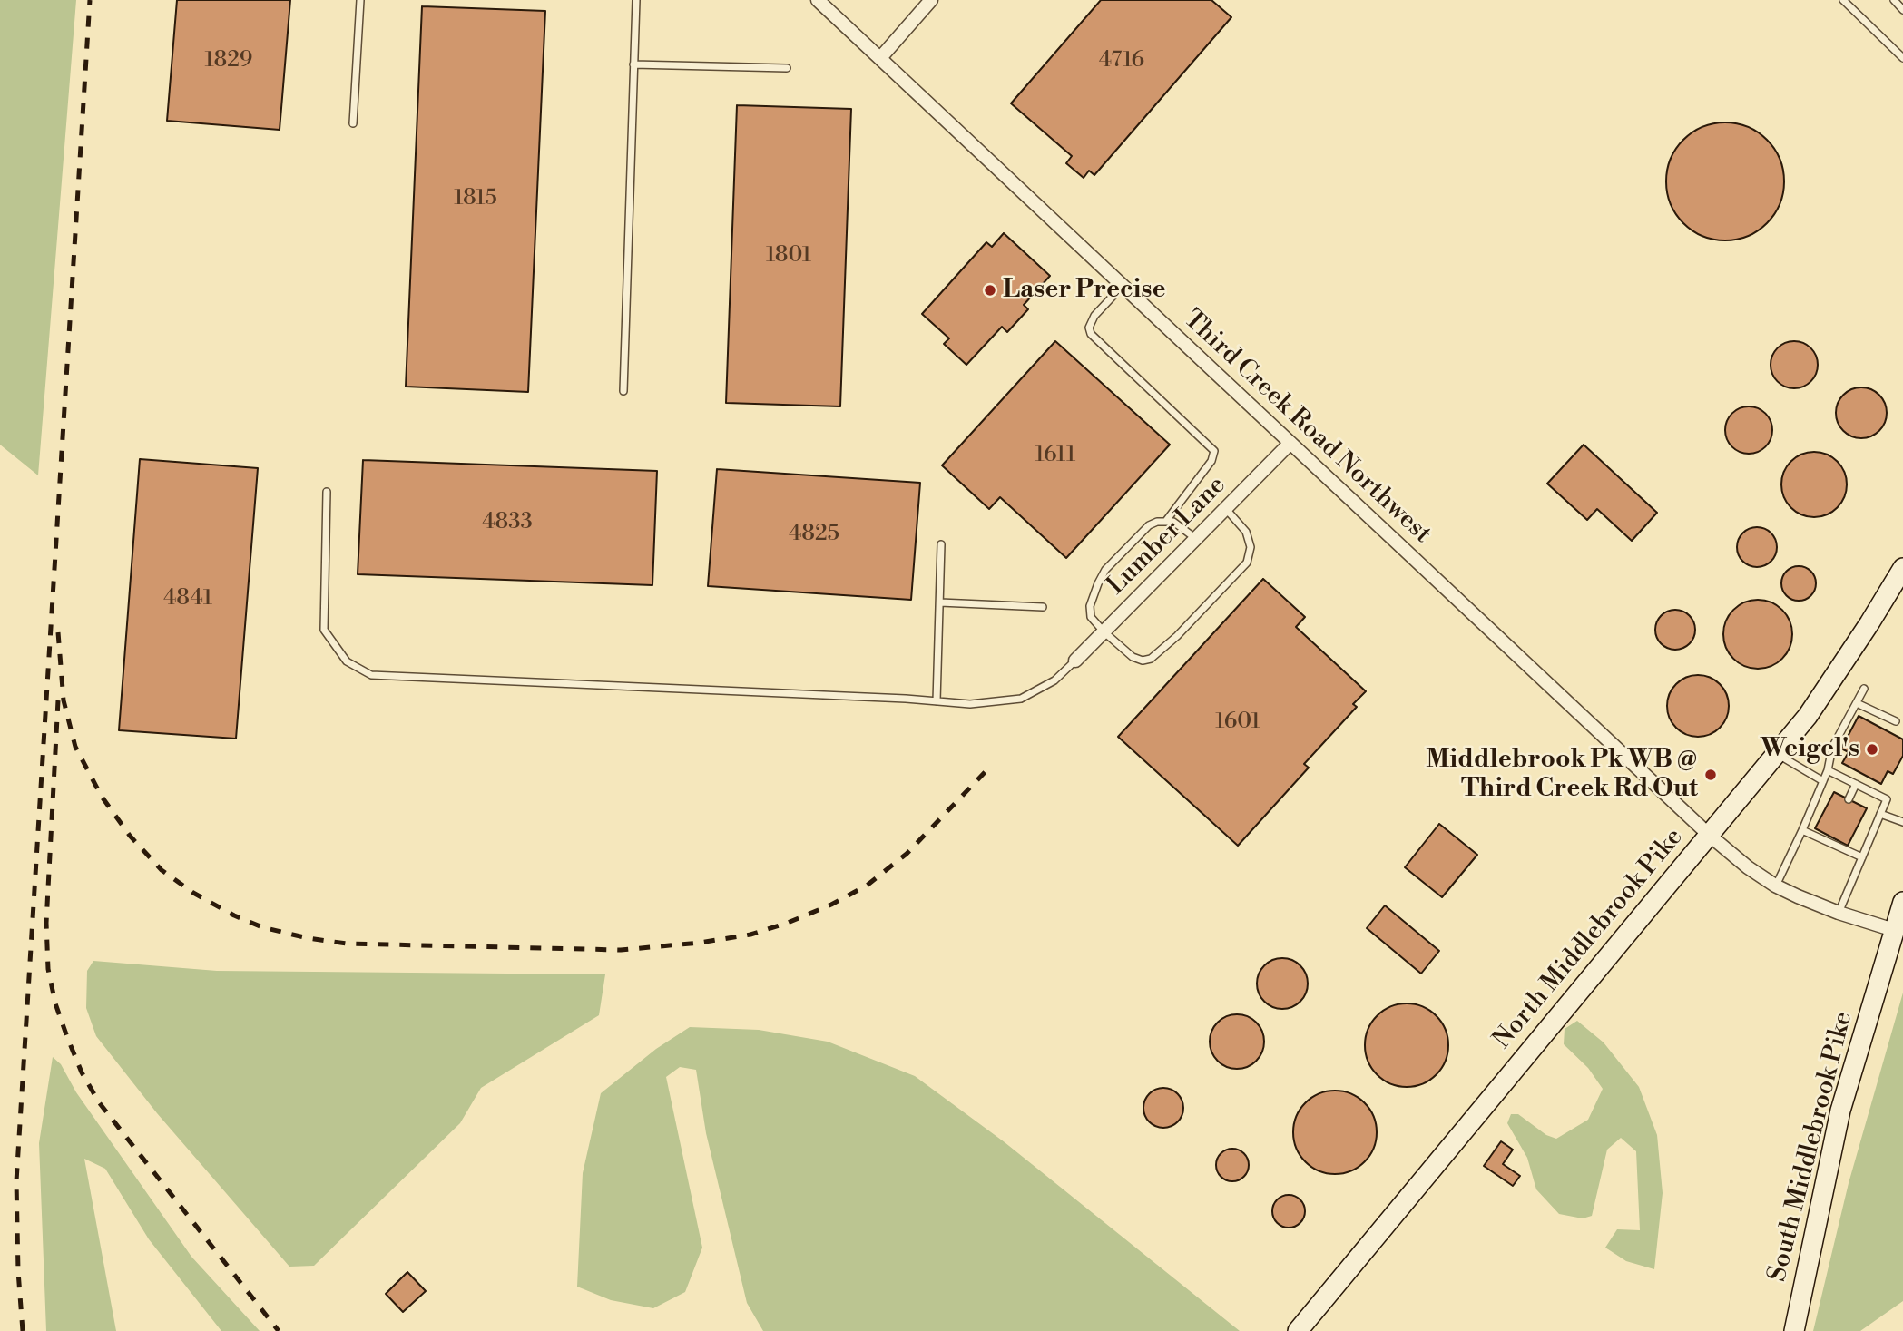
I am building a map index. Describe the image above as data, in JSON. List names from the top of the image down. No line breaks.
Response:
{"streets":{"main road":["North Middlebrook Pike","South Middlebrook Pike"],"street":["Third Creek Road Northwest","Lumber Lane"]},"crossings":[["Third Creek Road Northwest","Lumber Lane"],["Third Creek Road Northwest","North Middlebrook Pike"],["Third Creek Road Northwest","South Middlebrook Pike"]],"places":["Laser Precise","Weigel's","Middlebrook Pk WB @ Third Creek Rd Out"],"house_numbers":["1829","4716","1815","1801","1611","4833","4825","4841","1601"]}
